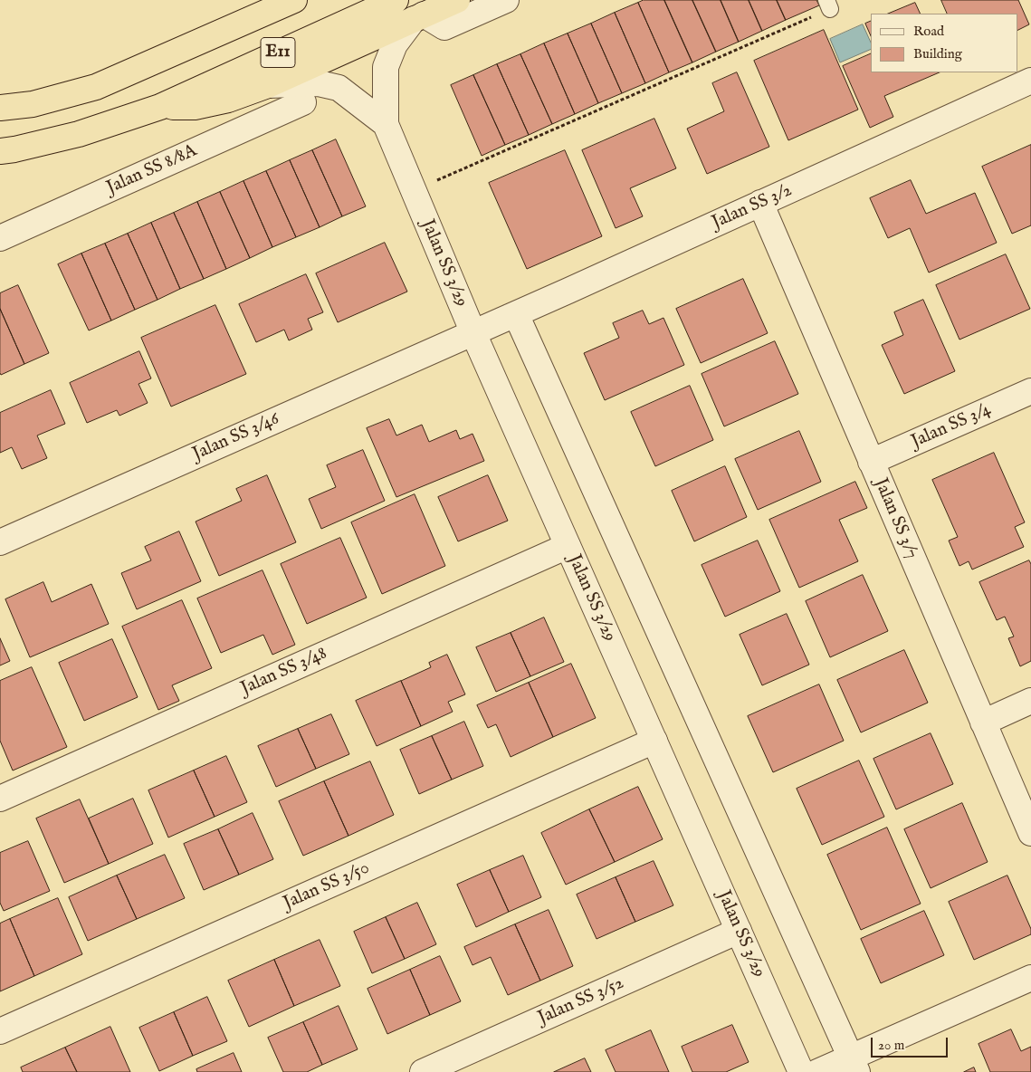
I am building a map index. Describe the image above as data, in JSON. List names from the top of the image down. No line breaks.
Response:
{"streets":{"highway":["E11"],"street":["Jalan SS 8/8A","Jalan SS 3/2","Jalan SS 3/29","Jalan SS 3/4","Jalan SS 3/46","Jalan SS 3/7","Jalan SS 3/48","Jalan SS 3/50","Jalan SS 3/52"]},"crossings":[["Jalan SS 3/2","Jalan SS 3/29"],["Jalan SS 3/2","Jalan SS 3/46"],["Jalan SS 3/2","Jalan SS 3/7"],["Jalan SS 3/29","Jalan SS 3/46"],["Jalan SS 3/29","Jalan SS 3/48"],["Jalan SS 3/29","Jalan SS 3/50"],["Jalan SS 3/29","Jalan SS 3/52"],["Jalan SS 3/4","Jalan SS 3/7"]],"legend":["Road","Building"],"scale_bar":"20 m"}
